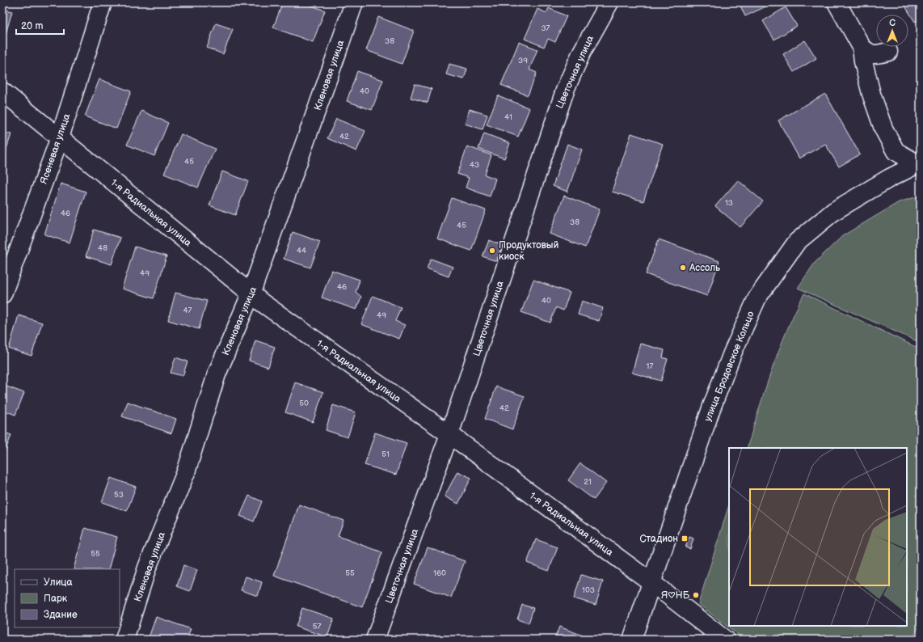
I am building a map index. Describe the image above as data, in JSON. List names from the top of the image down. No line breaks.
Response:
{"streets":{"street":["Цветочная улица","Кленовая улица","Ясеневая улица","1-я Радиальная улица","улица Бродовское Кольцо"]},"crossings":[["Цветочная улица","1-я Радиальная улица"],["Кленовая улица","1-я Радиальная улица"],["Ясеневая улица","1-я Радиальная улица"],["1-я Радиальная улица","улица Бродовское Кольцо"]],"places":{"other":["Продуктовый киоск","Ассоль","Я♥НБ"],"transit":["Стадион"]},"house_numbers":["37","38","39","40","41","42","45","43","13","46","38","45","48","44","49","46","40","47","49","17","50","42","51","21","53","55","55","160","103","57"],"legend":["Улица","Парк","Здание"],"scale_bar":"20 m","north":"top"}
